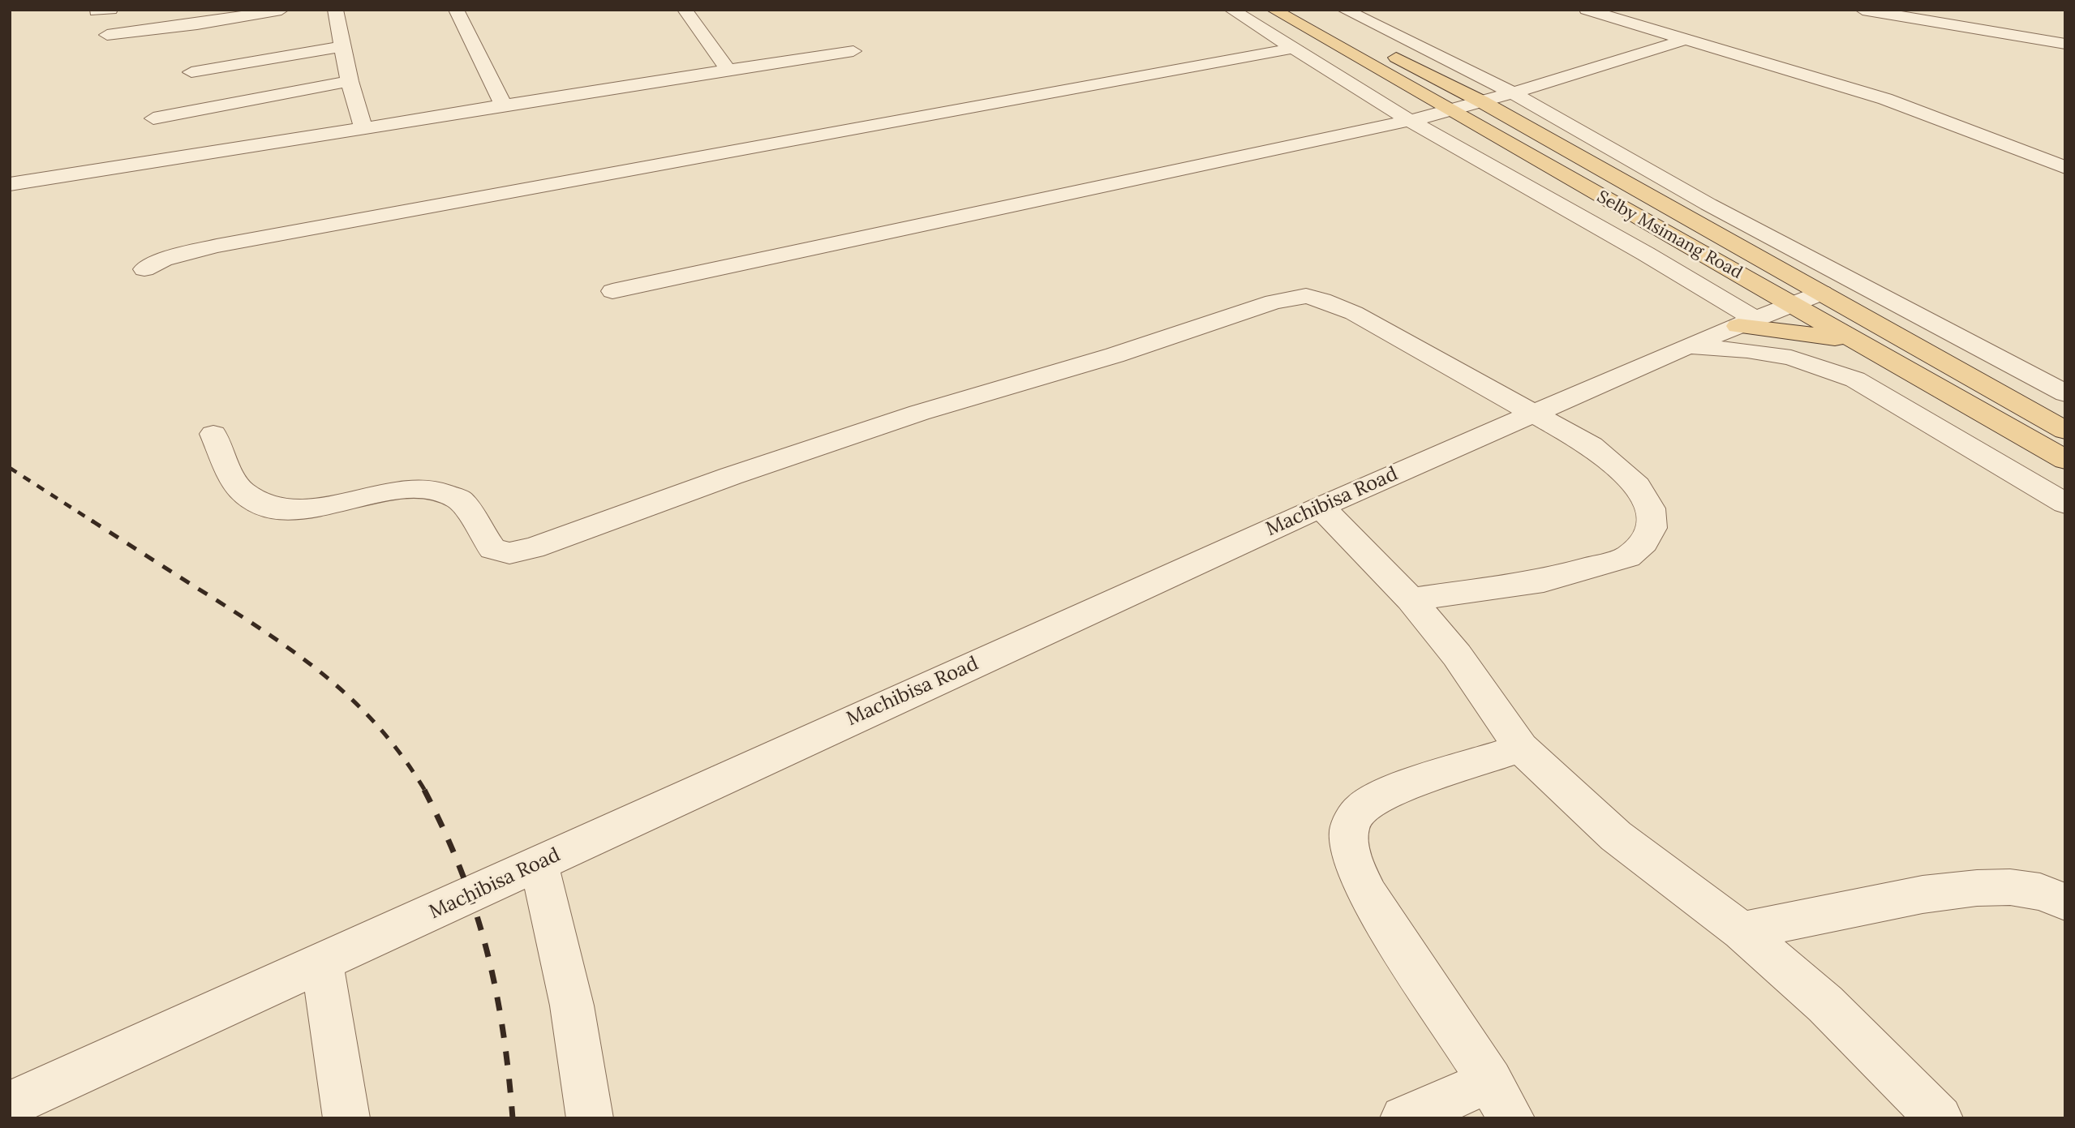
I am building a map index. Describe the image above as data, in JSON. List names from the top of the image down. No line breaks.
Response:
{"streets":{"main road":["Selby Msimang Road"],"street":["Machibisa Road"]},"crossings":[["Selby Msimang Road","Machibisa Road"]]}
